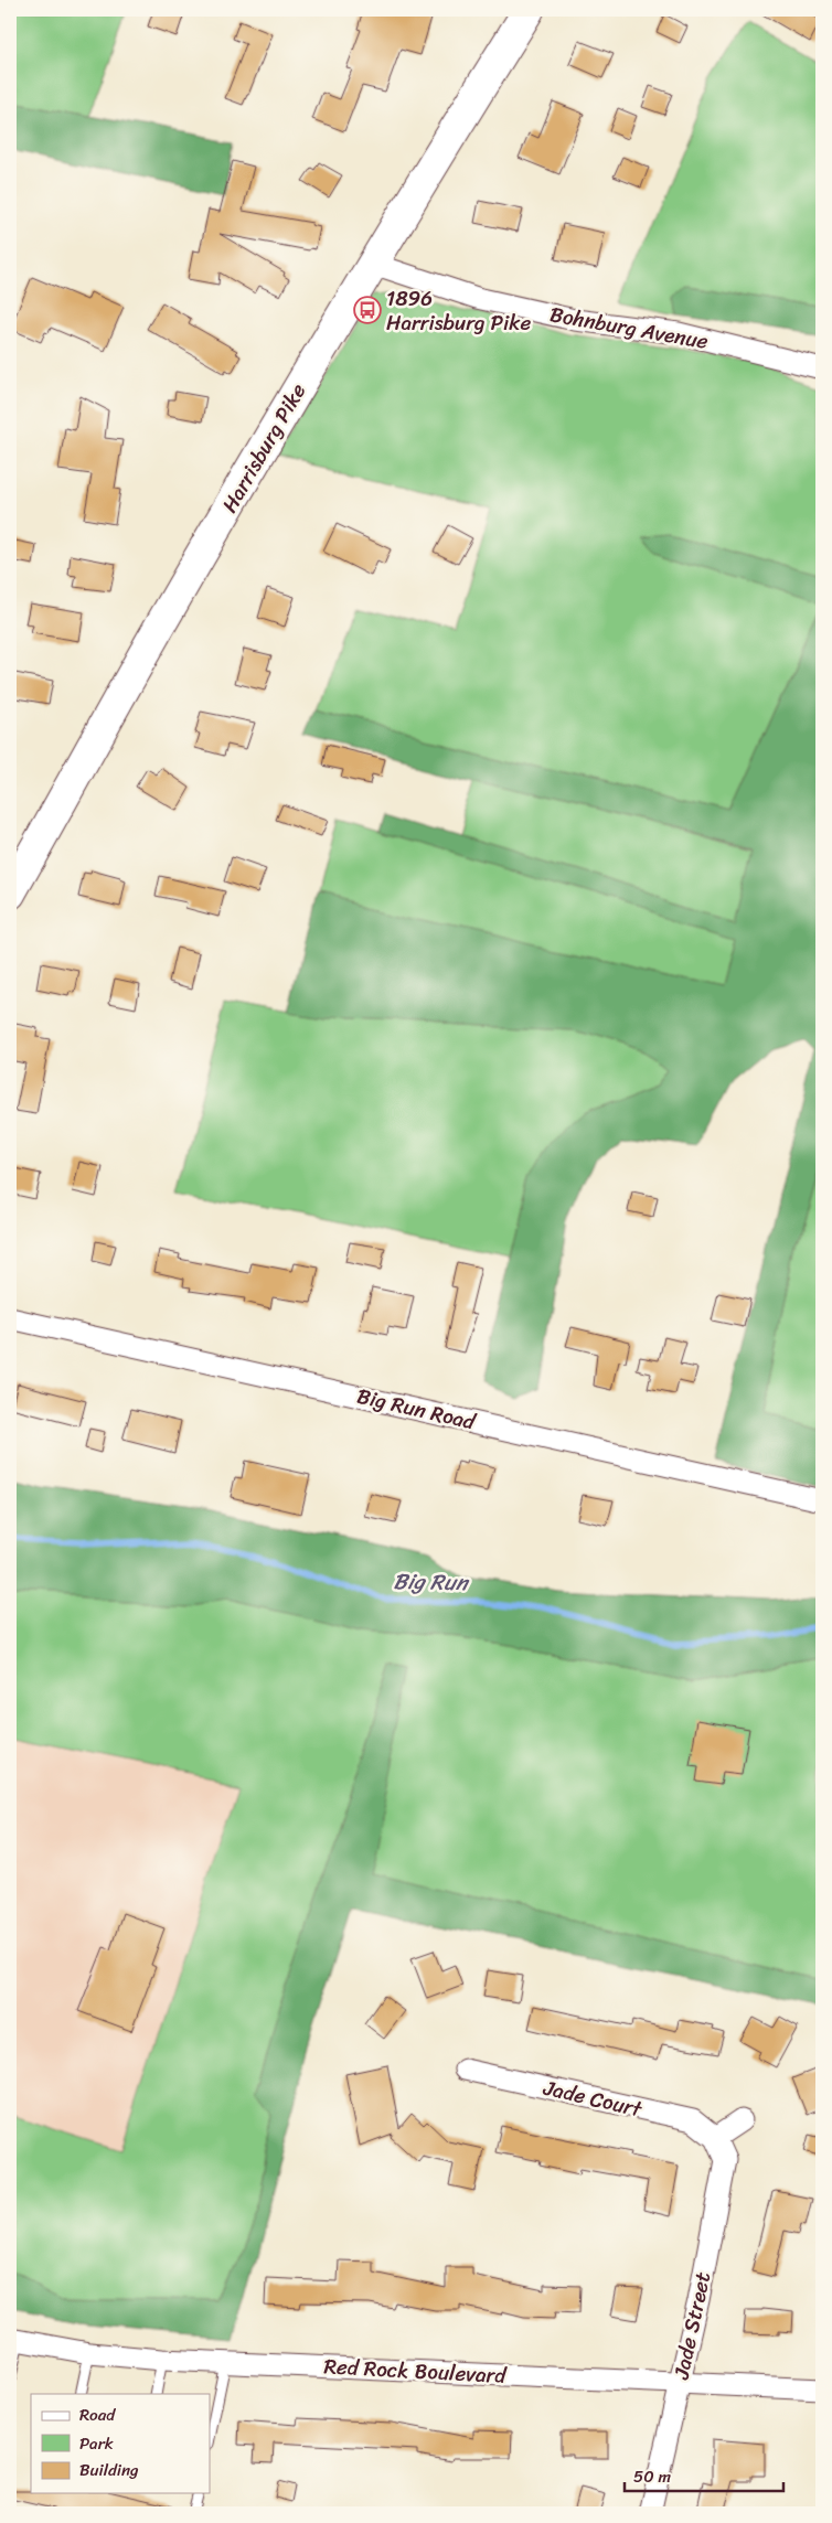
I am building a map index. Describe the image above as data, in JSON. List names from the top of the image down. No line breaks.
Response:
{"streets":{"main road":["Harrisburg Pike"],"street":["Bohnburg Avenue","Big Run Road","Jade Court","Jade Street","Red Rock Boulevard"]},"crossings":[["Bohnburg Avenue","Harrisburg Pike"],["Jade Court","Jade Street"],["Jade Street","Red Rock Boulevard"]],"water":["Big Run"],"places":{"bus stop":["1896 Harrisburg Pike"]},"legend":["Road","Park","Building"],"scale_bar":"50 m"}
